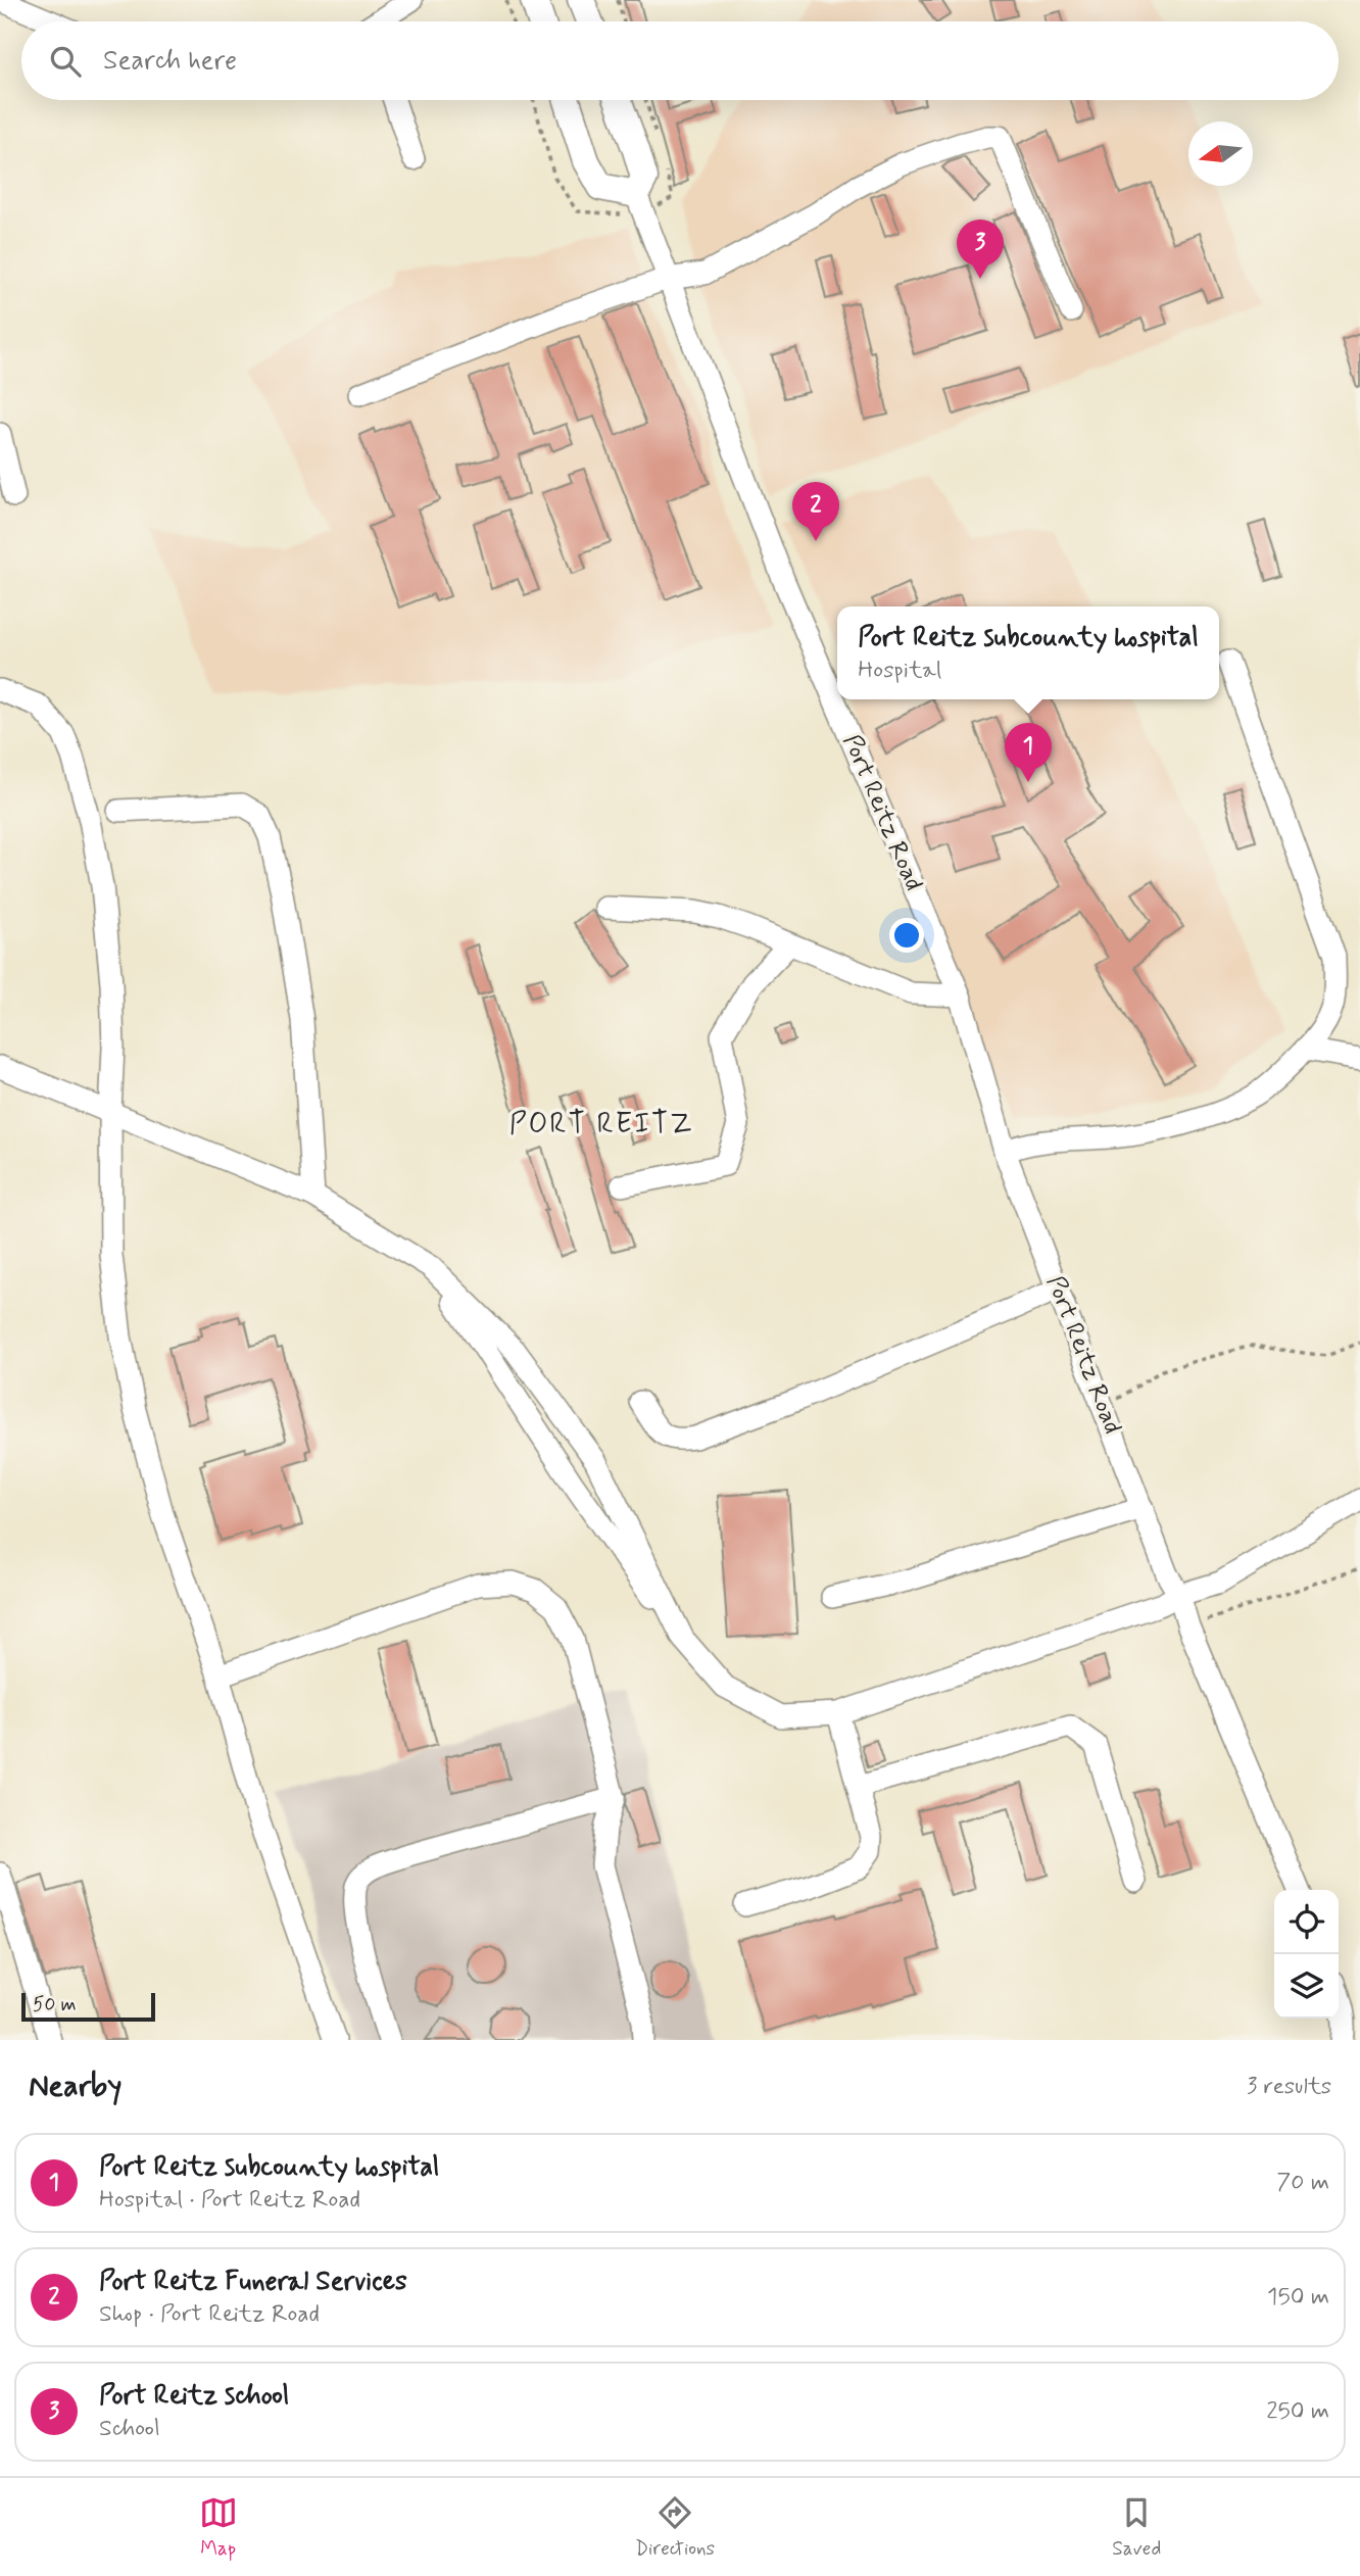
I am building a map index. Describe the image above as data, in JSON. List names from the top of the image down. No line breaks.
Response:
{"streets":{"main road":["Port Reitz Road"]},"districts":["PORT REITZ"],"scale_bar":"50 m","north":"left","page":{"search":"Search here","pins":["3","2","1"],"popup":["Port Reitz subcounty hospital","Hospital"],"scale":"50 m","heading":["Nearby","3 results"],"list":[{"mark":"1","name":"Port Reitz subcounty hospital","note":"Hospital · Port Reitz Road","value":"70 m"},{"mark":"2","name":"Port Reitz Funeral Services","note":"Shop · Port Reitz Road","value":"150 m"},{"mark":"3","name":"Port Reitz school","note":"School","value":"250 m"}],"nav":["Map","Directions","Saved"]}}
